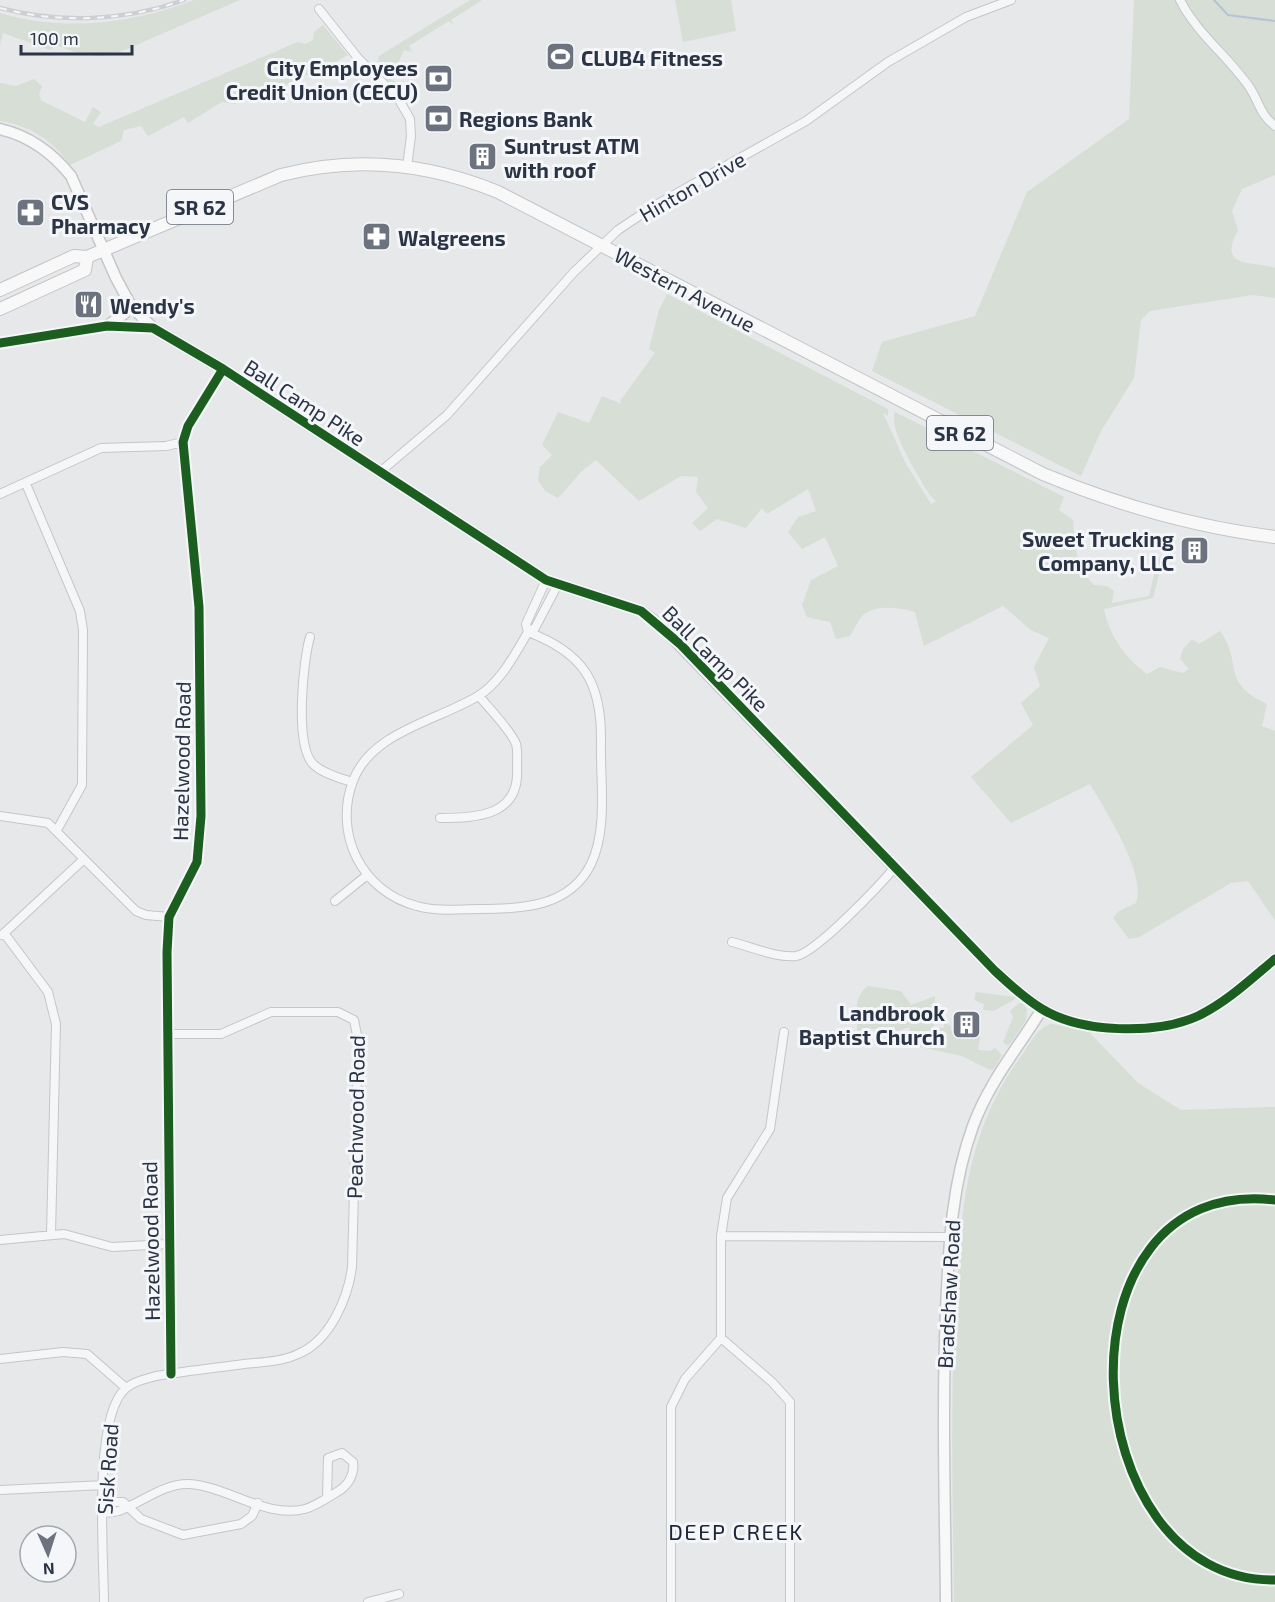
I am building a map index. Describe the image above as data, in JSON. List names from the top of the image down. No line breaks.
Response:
{"streets":{"main road":["SR 62","Western Avenue"],"street":["Hinton Drive","Ball Camp Pike","Hazelwood Road","Peachwood Road","Bradshaw Road","Sisk Road"]},"crossings":[["Hinton Drive","Western Avenue"],["Hinton Drive","Ball Camp Pike"],["Ball Camp Pike","Hazelwood Road"],["Ball Camp Pike","Bradshaw Road"],["Hazelwood Road","Peachwood Road"]],"districts":["DEEP CREEK"],"places":{"sports":["CLUB4 Fitness"],"bank":["City Employees Credit Union (CECU)","Regions Bank"],"building":["Suntrust ATM with roof","Sweet Trucking Company, LLC","Landbrook Baptist Church"],"pharmacy":["CVS Pharmacy","Walgreens"],"restaurant":["Wendy's"]},"scale_bar":"100 m","north":"bottom"}
